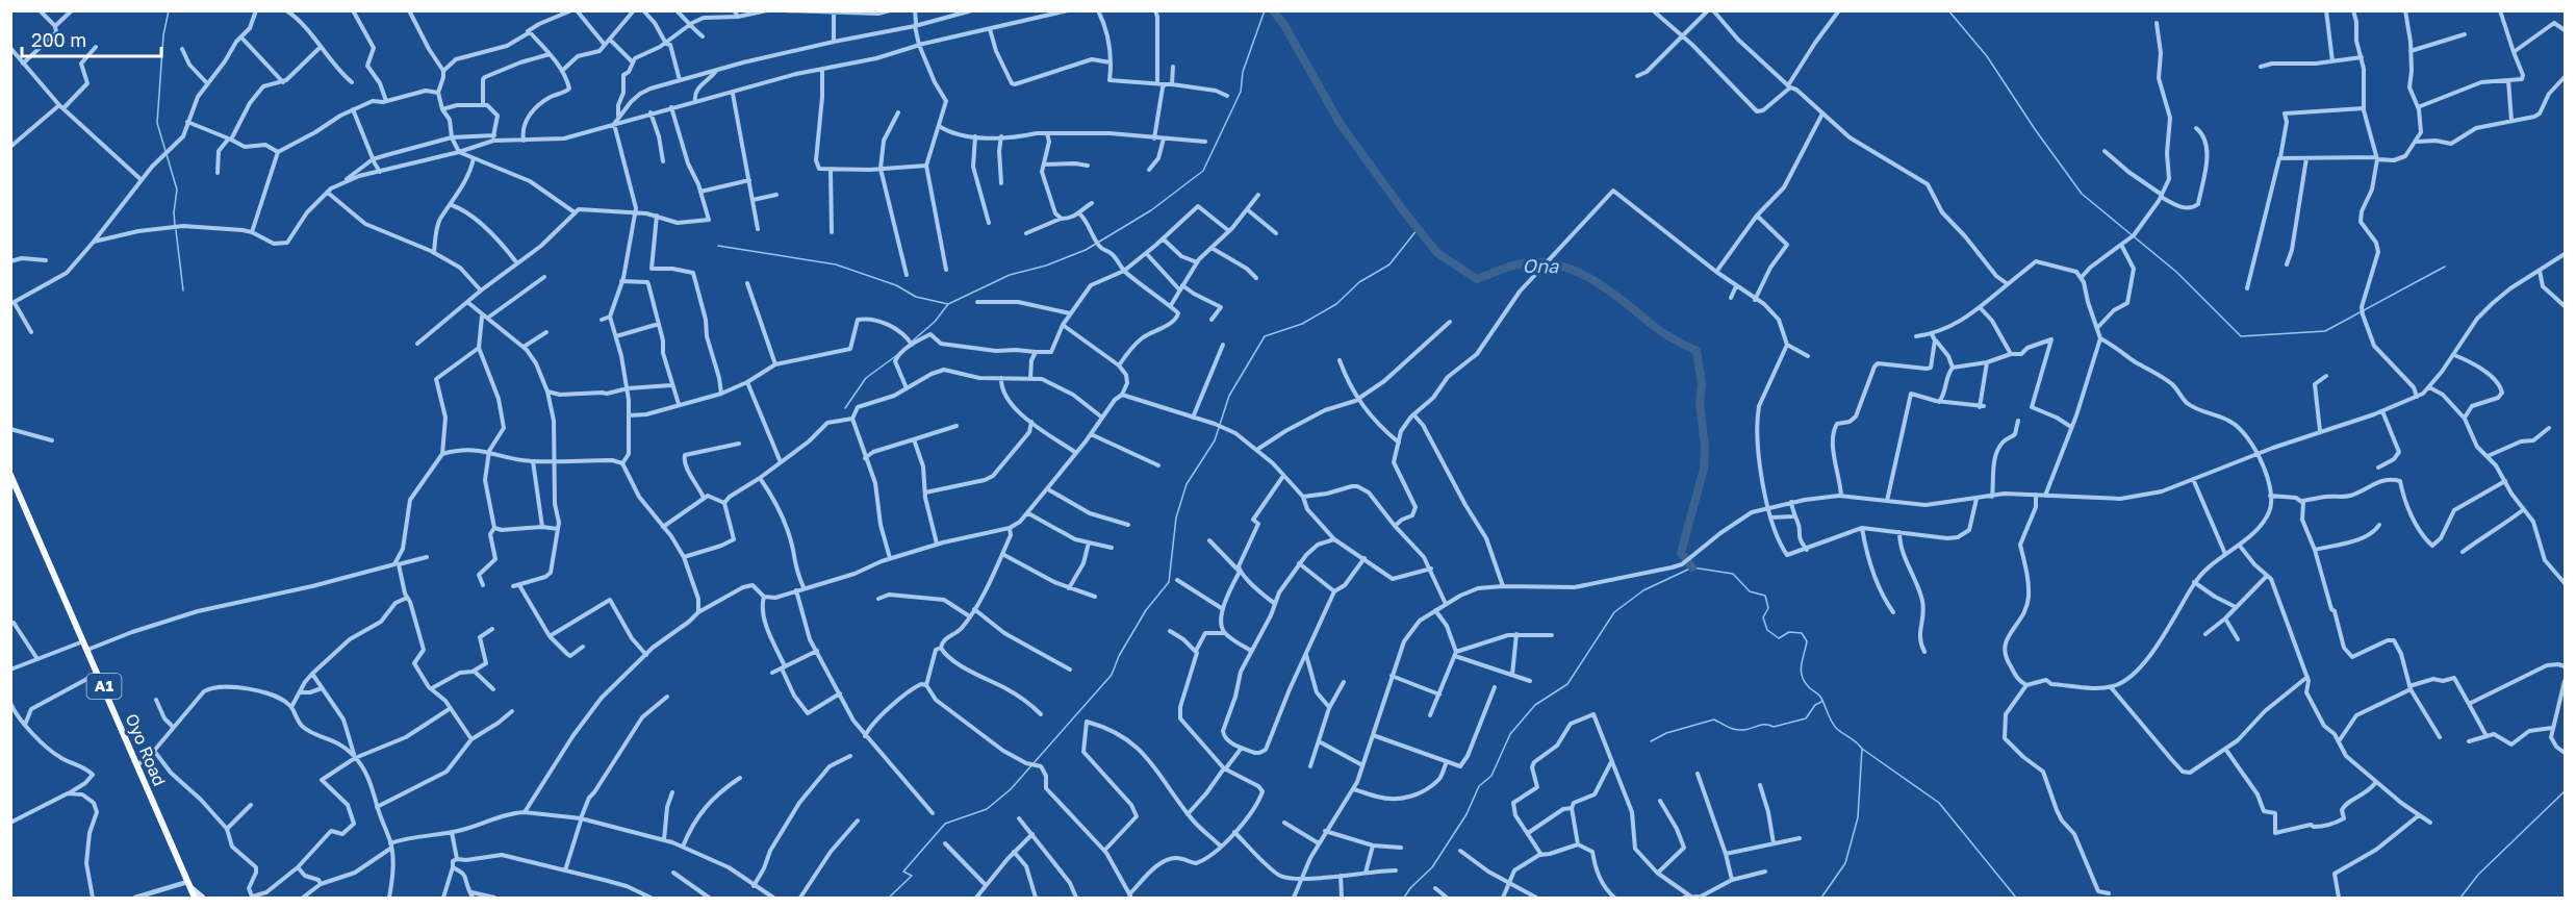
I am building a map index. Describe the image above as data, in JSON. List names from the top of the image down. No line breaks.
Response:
{"streets":{"highway":["A1","Oyo Road"]},"water":["Ona"],"scale_bar":"200 m"}
